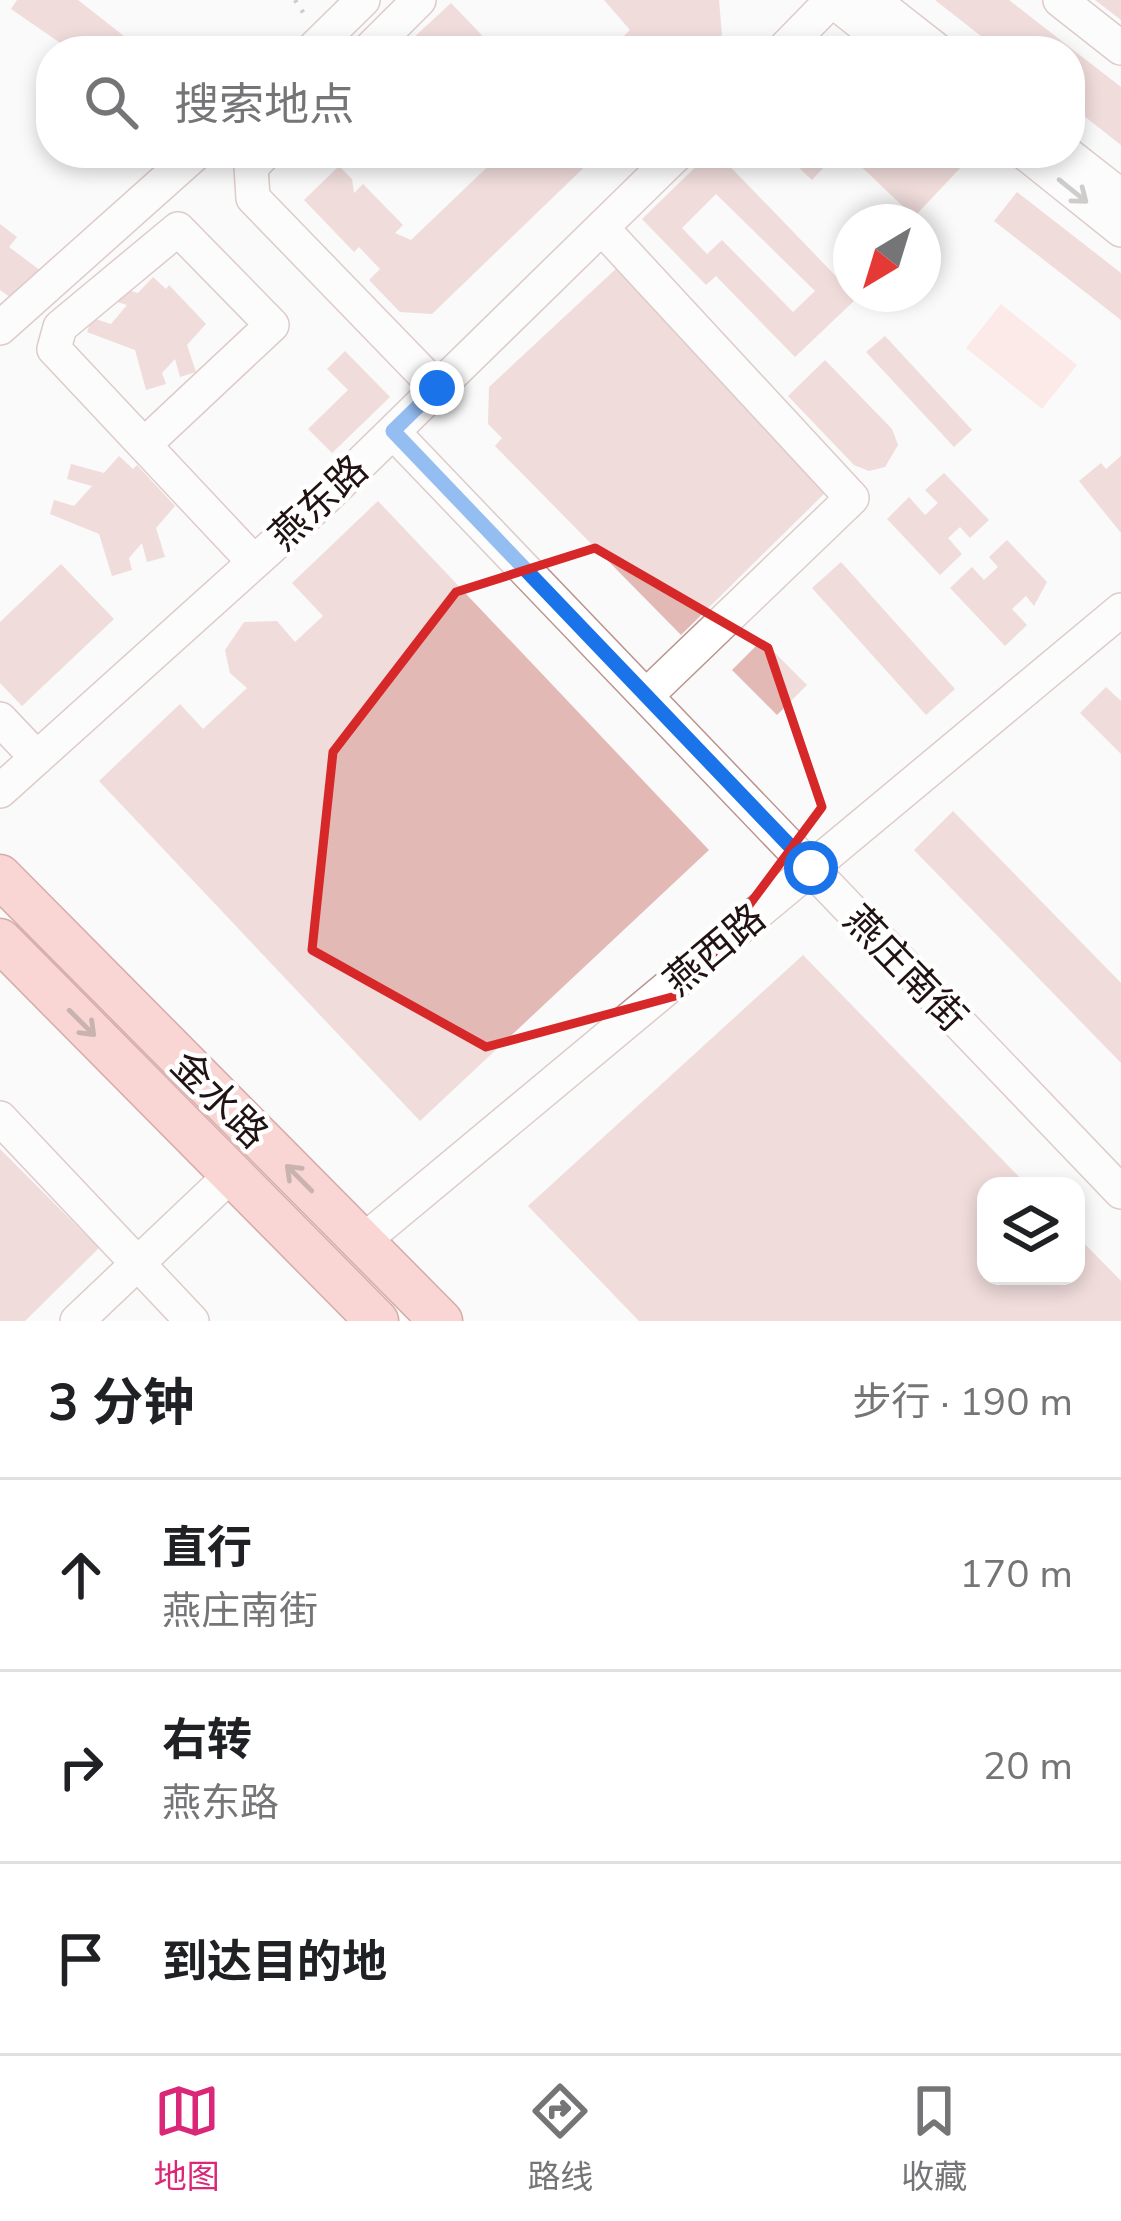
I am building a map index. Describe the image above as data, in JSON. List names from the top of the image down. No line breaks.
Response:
{"streets":{"main road":["金水路"],"street":["燕东路","燕西路","燕庄南街"]},"crossings":[["燕东路","燕庄南街"],["燕西路","燕庄南街"],["燕西路","金水路"]],"north":"bottom left","page":{"search":"搜索地点","heading":["3 分钟","步行 · 190 m"],"list":[["直行","燕庄南街","170 m"],["右转","燕东路","20 m"],"到达目的地"],"nav":["地图","路线","收藏"]}}
